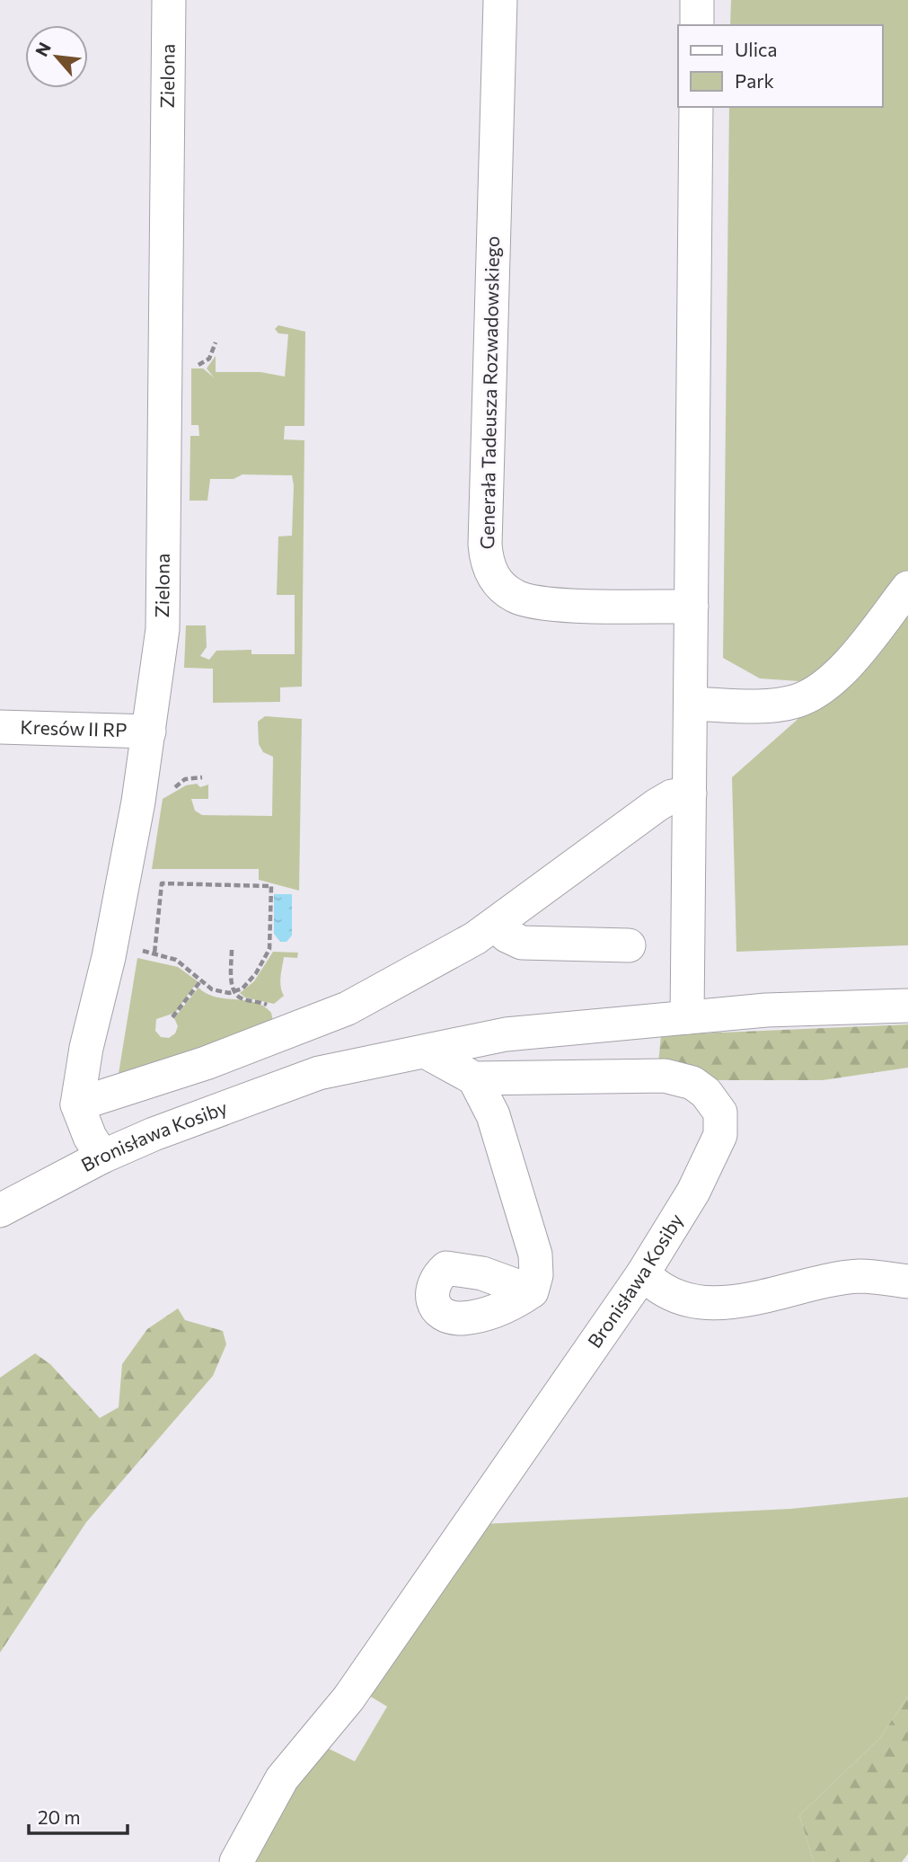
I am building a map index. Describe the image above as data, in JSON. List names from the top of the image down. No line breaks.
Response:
{"streets":{"street":["Zielona","Generała Tadeusza Rozwadowskiego","Kresów II RP","Bronisława Kosiby"]},"crossings":[["Zielona","Kresów II RP"],["Zielona","Bronisława Kosiby"]],"legend":["Ulica","Park"],"scale_bar":"20 m","north":"top left"}
